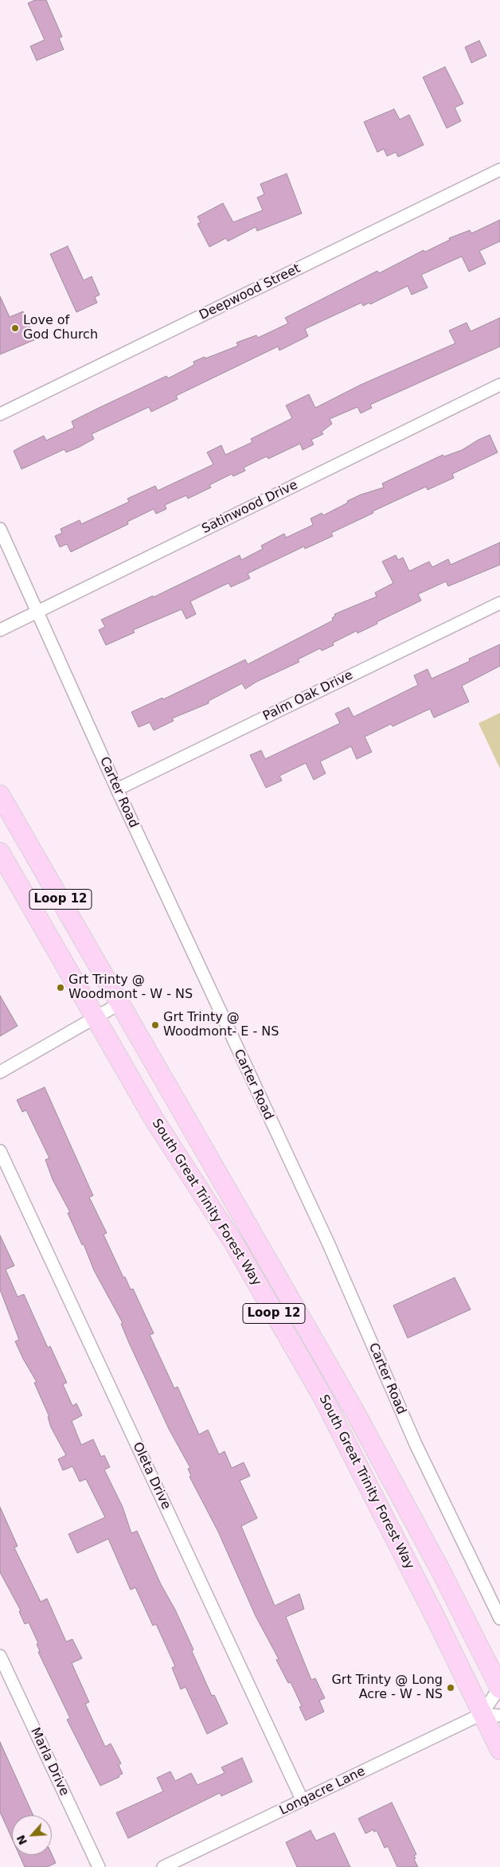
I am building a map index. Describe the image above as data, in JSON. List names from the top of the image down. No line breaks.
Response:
{"streets":{"main road":["Loop 12","South Great Trinity Forest Way"],"street":["Deepwood Street","Satinwood Drive","Palm Oak Drive","Carter Road","Oleta Drive","Marla Drive","Longacre Lane"]},"crossings":[["Satinwood Drive","Carter Road"],["Palm Oak Drive","Carter Road"],["South Great Trinity Forest Way","Longacre Lane"],["Oleta Drive","Longacre Lane"]],"places":["Love of God Church","Grt Trinty @ Woodmont - W - NS","Grt Trinty @ Woodmont- E - NS","Grt Trinty @ Long Acre - W - NS"],"north":"bottom left"}
